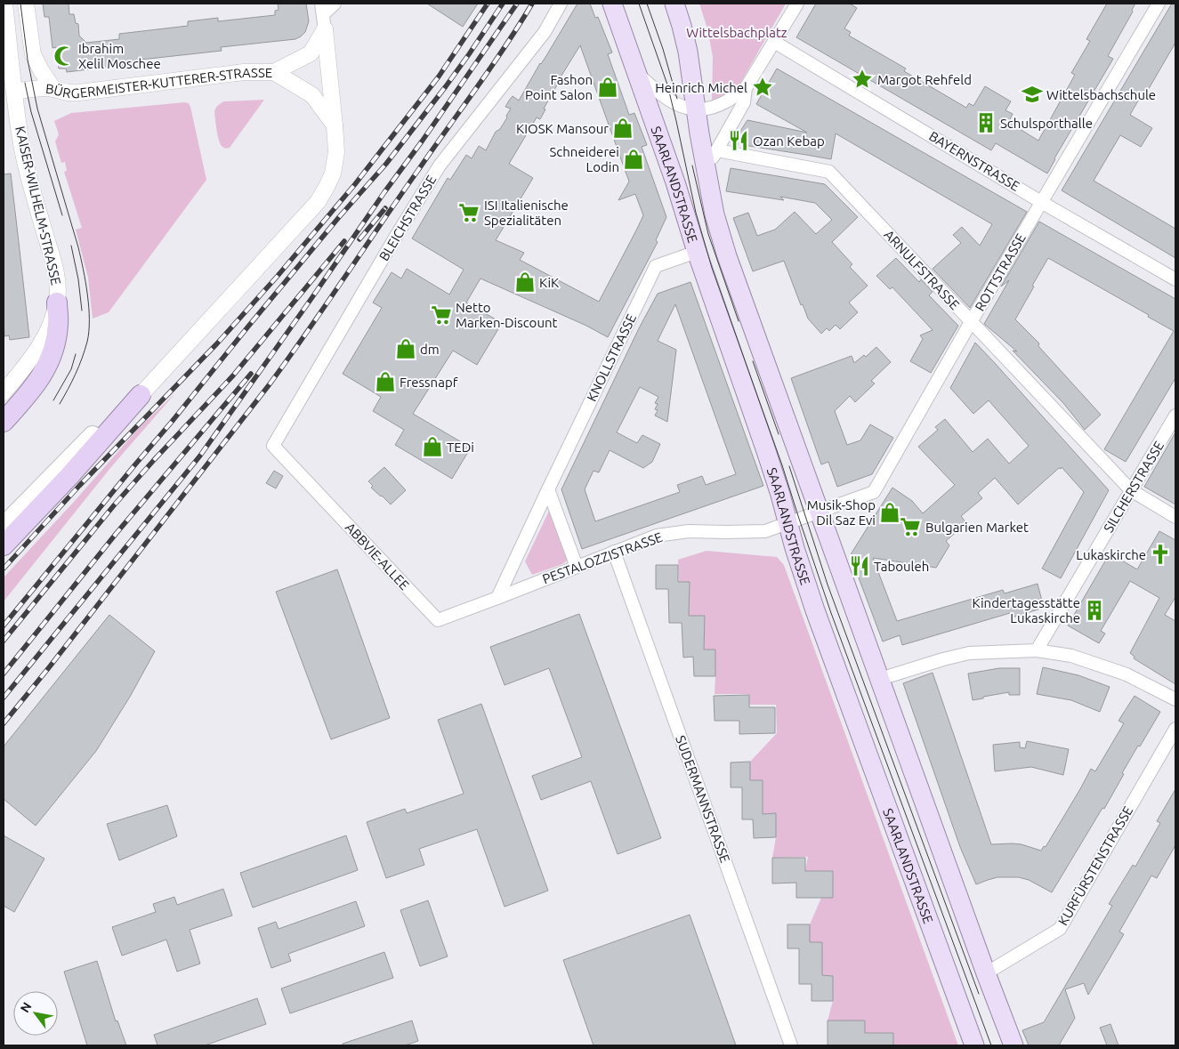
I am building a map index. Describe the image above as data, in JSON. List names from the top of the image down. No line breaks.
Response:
{"streets":{"main road":["SAARLANDSTRASSE"],"street":["BÜRGERMEISTER-KUTTERER-STRASSE","BAYERNSTRASSE","KAISER-WILHELM-STRASSE","BLEICHSTRASSE","ARNULFSTRASSE","ROTTSTRASSE","KNOLLSTRASSE","SILCHERSTRASSE","ABBVIE-ALLEE","PESTALOZZISTRASSE","SUDERMANNSTRASSE","KURFÜRSTENSTRASSE"]},"crossings":[["BÜRGERMEISTER-KUTTERER-STRASSE","KAISER-WILHELM-STRASSE"],["BAYERNSTRASSE","ROTTSTRASSE"],["SAARLANDSTRASSE","ROTTSTRASSE"],["SAARLANDSTRASSE","KNOLLSTRASSE"],["SAARLANDSTRASSE","PESTALOZZISTRASSE"],["BLEICHSTRASSE","ABBVIE-ALLEE"],["ARNULFSTRASSE","ROTTSTRASSE"],["ARNULFSTRASSE","SILCHERSTRASSE"],["ROTTSTRASSE","PESTALOZZISTRASSE"],["KNOLLSTRASSE","ABBVIE-ALLEE"],["KNOLLSTRASSE","PESTALOZZISTRASSE"],["ABBVIE-ALLEE","PESTALOZZISTRASSE"],["PESTALOZZISTRASSE","SUDERMANNSTRASSE"]],"parks":["Wittelsbachplatz"],"places":{"mosque":["Ibrahim Xelil Moschee"],"place":["Margot Rehfeld","Heinrich Michel"],"shop":["Fashon Point Salon","KIOSK Mansour","Schneiderei Lodin","KiK","dm","Fressnapf","TEDi","Musik-Shop Dil Saz Evi"],"school or university":["Wittelsbachschule"],"building":["Schulsporthalle","Kindertagesstätte Lukaskirche"],"restaurant":["Ozan Kebap","Tabouleh"],"supermarket":["ISI Italienische Spezialitäten","Netto Marken-Discount","Bulgarien Market"],"church":["Lukaskirche"]},"north":"top left"}
